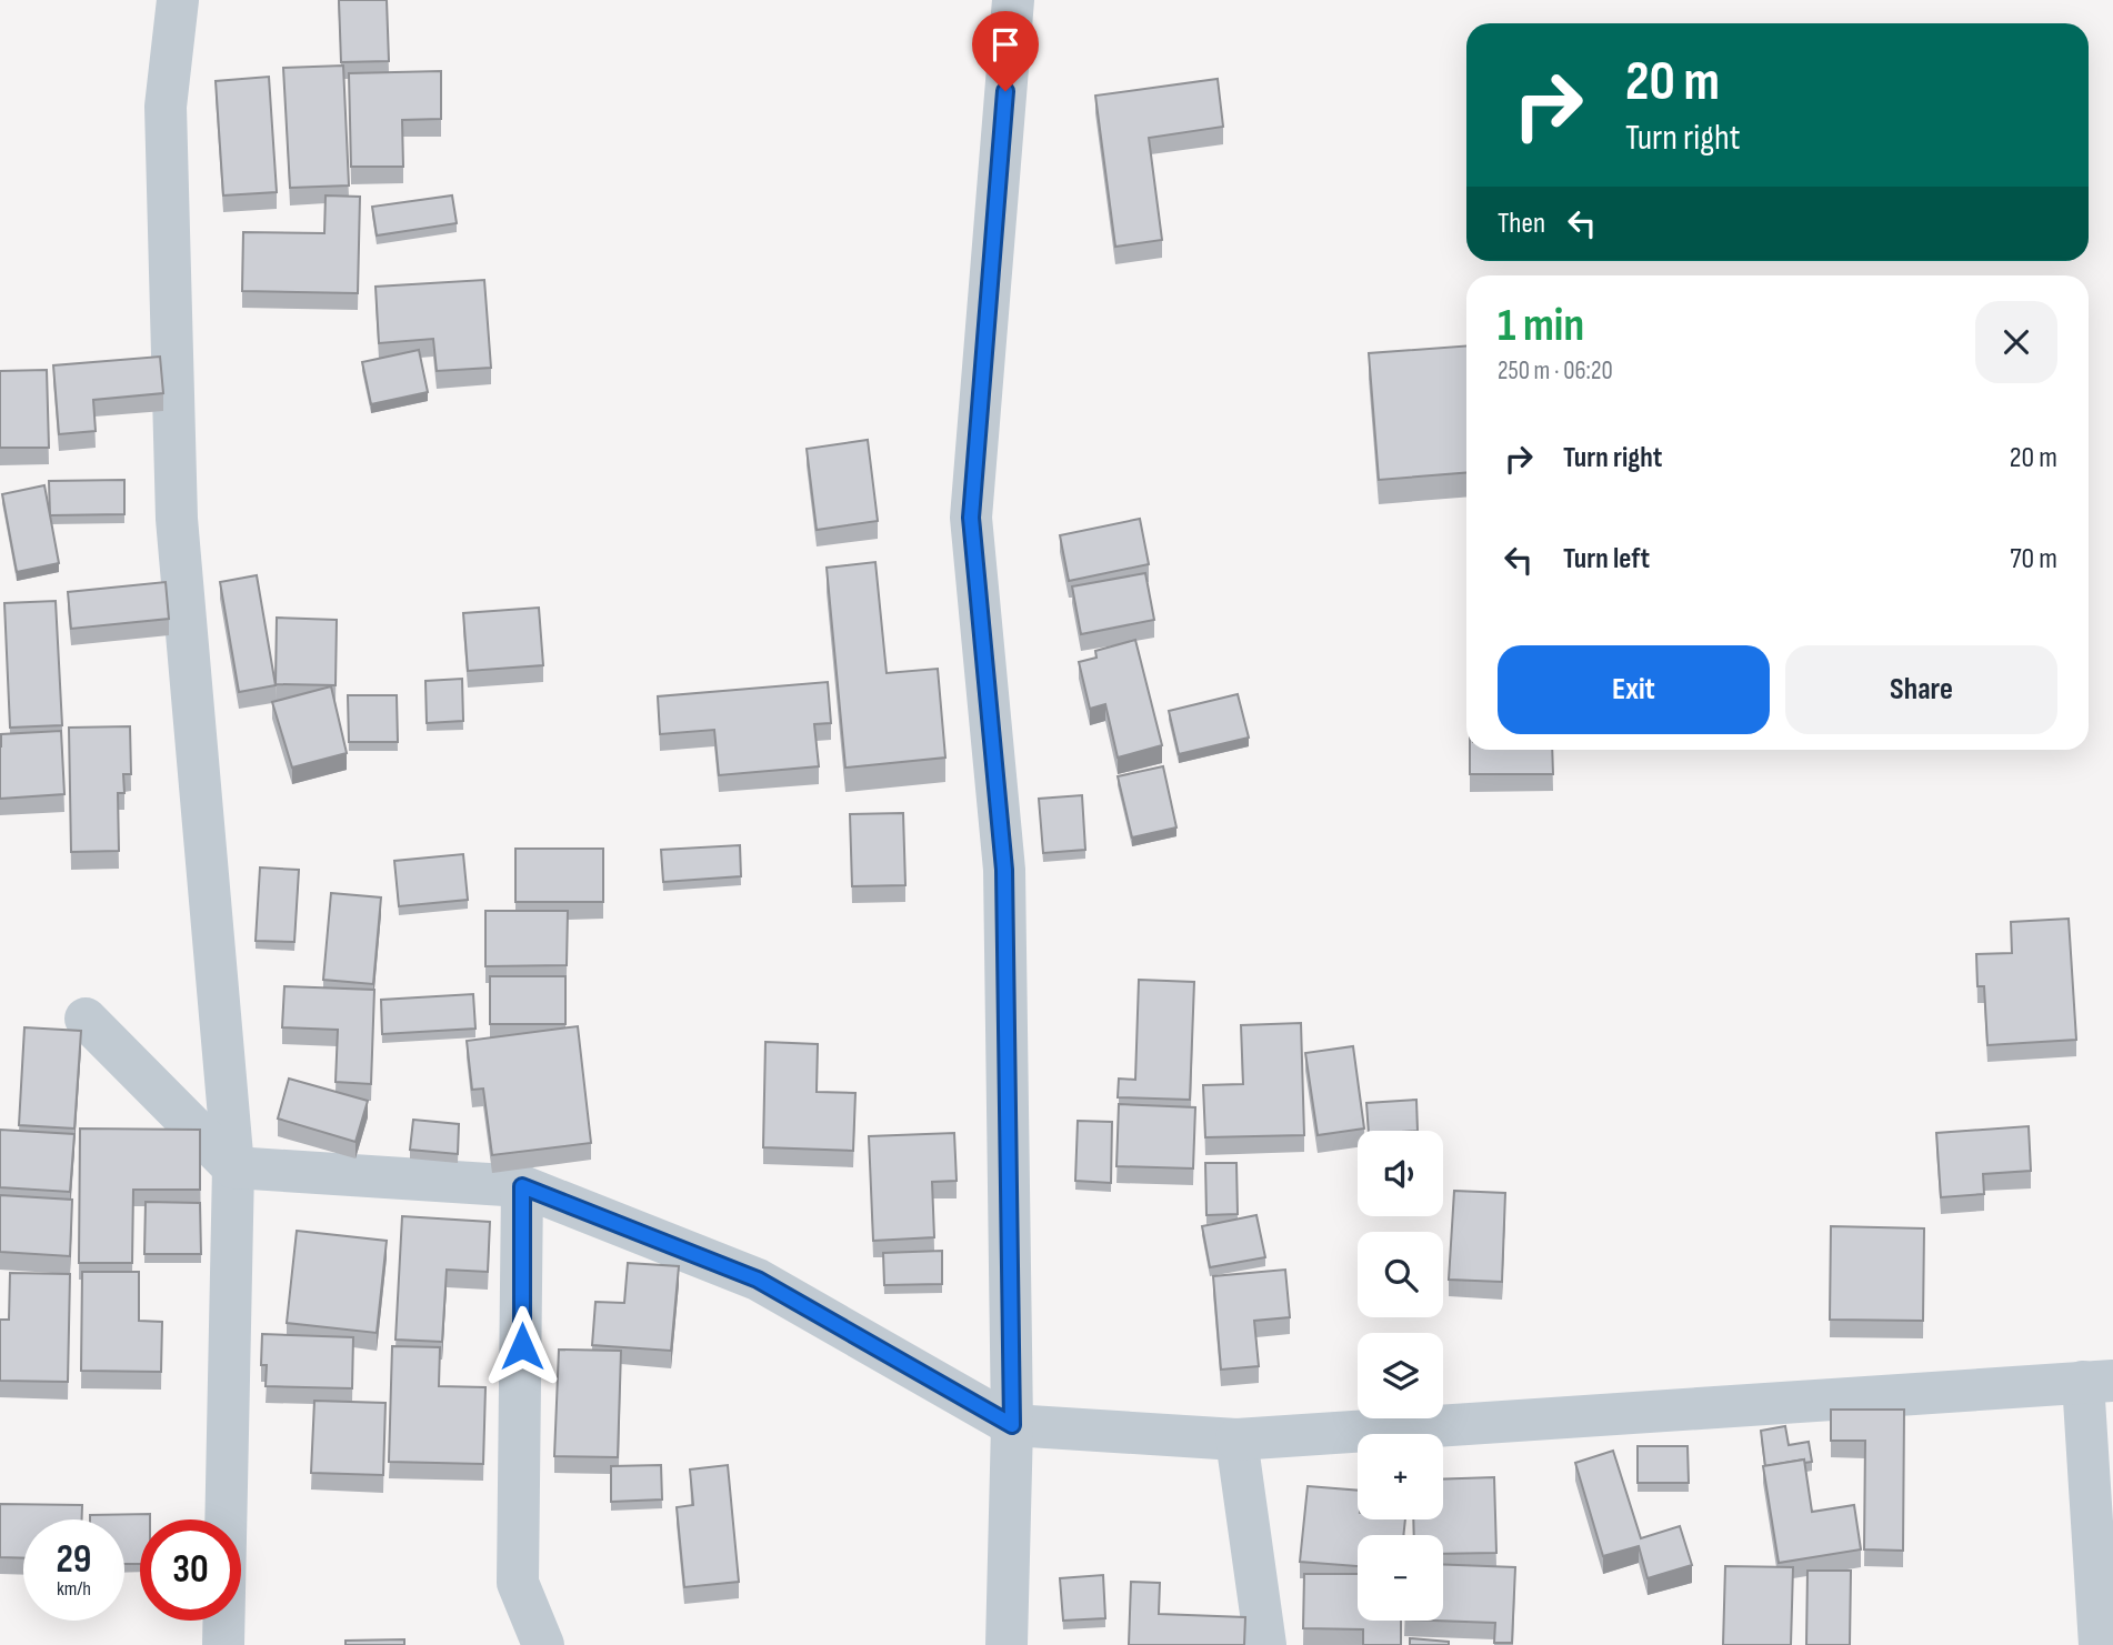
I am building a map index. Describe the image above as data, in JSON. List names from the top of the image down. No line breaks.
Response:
{"page":{"turn":["20 m","Turn right"],"then":"Then","heading":["1 min","250 m · 06:20"],"list":[{"name":"Turn right","value":"20 m"},{"name":"Turn left","value":"70 m"}],"buttons":["Exit","Share"],"map_buttons":["+","−"],"speed":"29 km/h","limit":"30"}}
